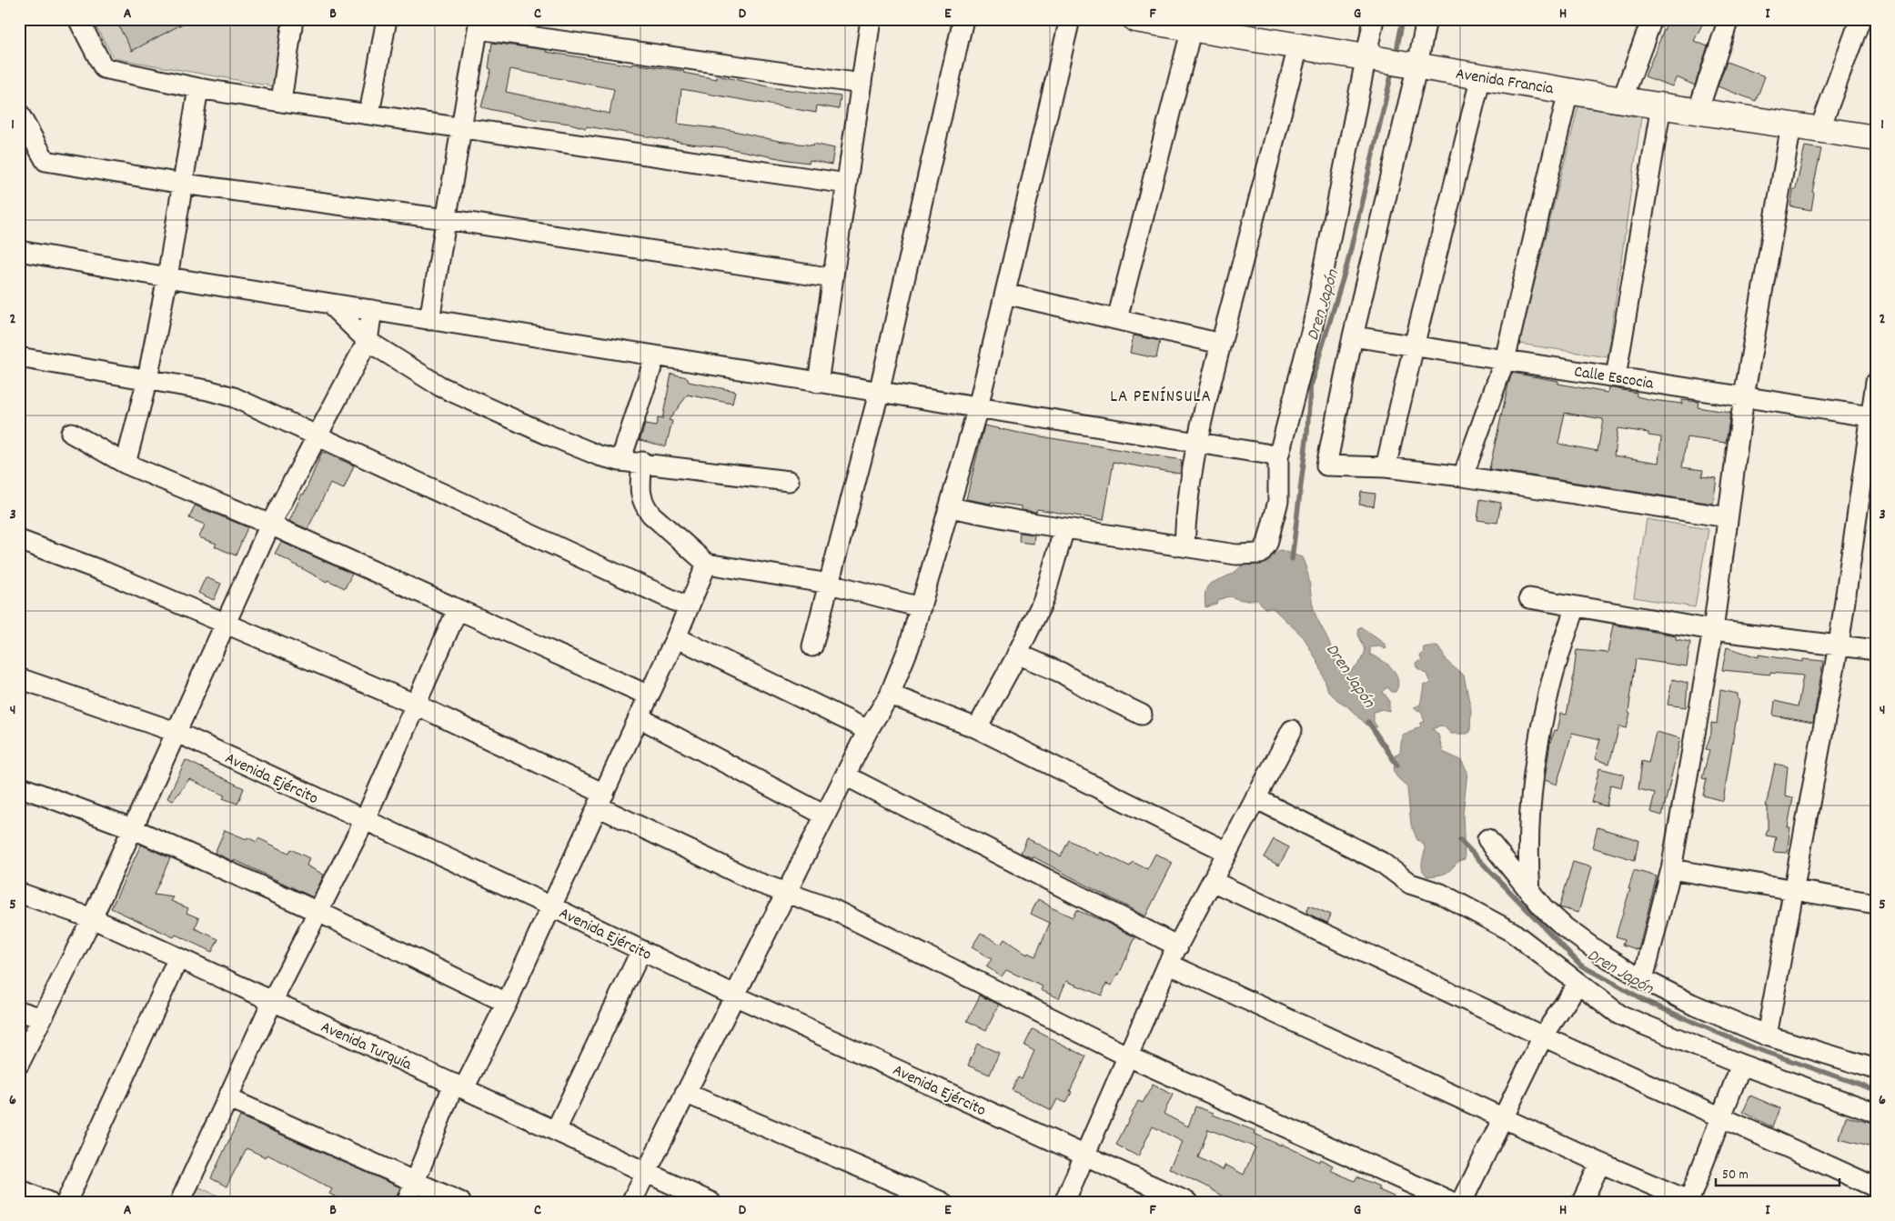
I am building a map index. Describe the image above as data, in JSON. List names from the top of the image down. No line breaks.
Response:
{"streets":{"street":["Avenida Francia","Calle Escocia","Avenida Ejército","Avenida Turquía"]},"districts":["LA PENÍNSULA"],"water":["Dren Japón"],"scale_bar":"50 m","grid":{"columns":["A","B","C","D","E","F","G","H","I"],"rows":["1","2","3","4","5","6"]}}
